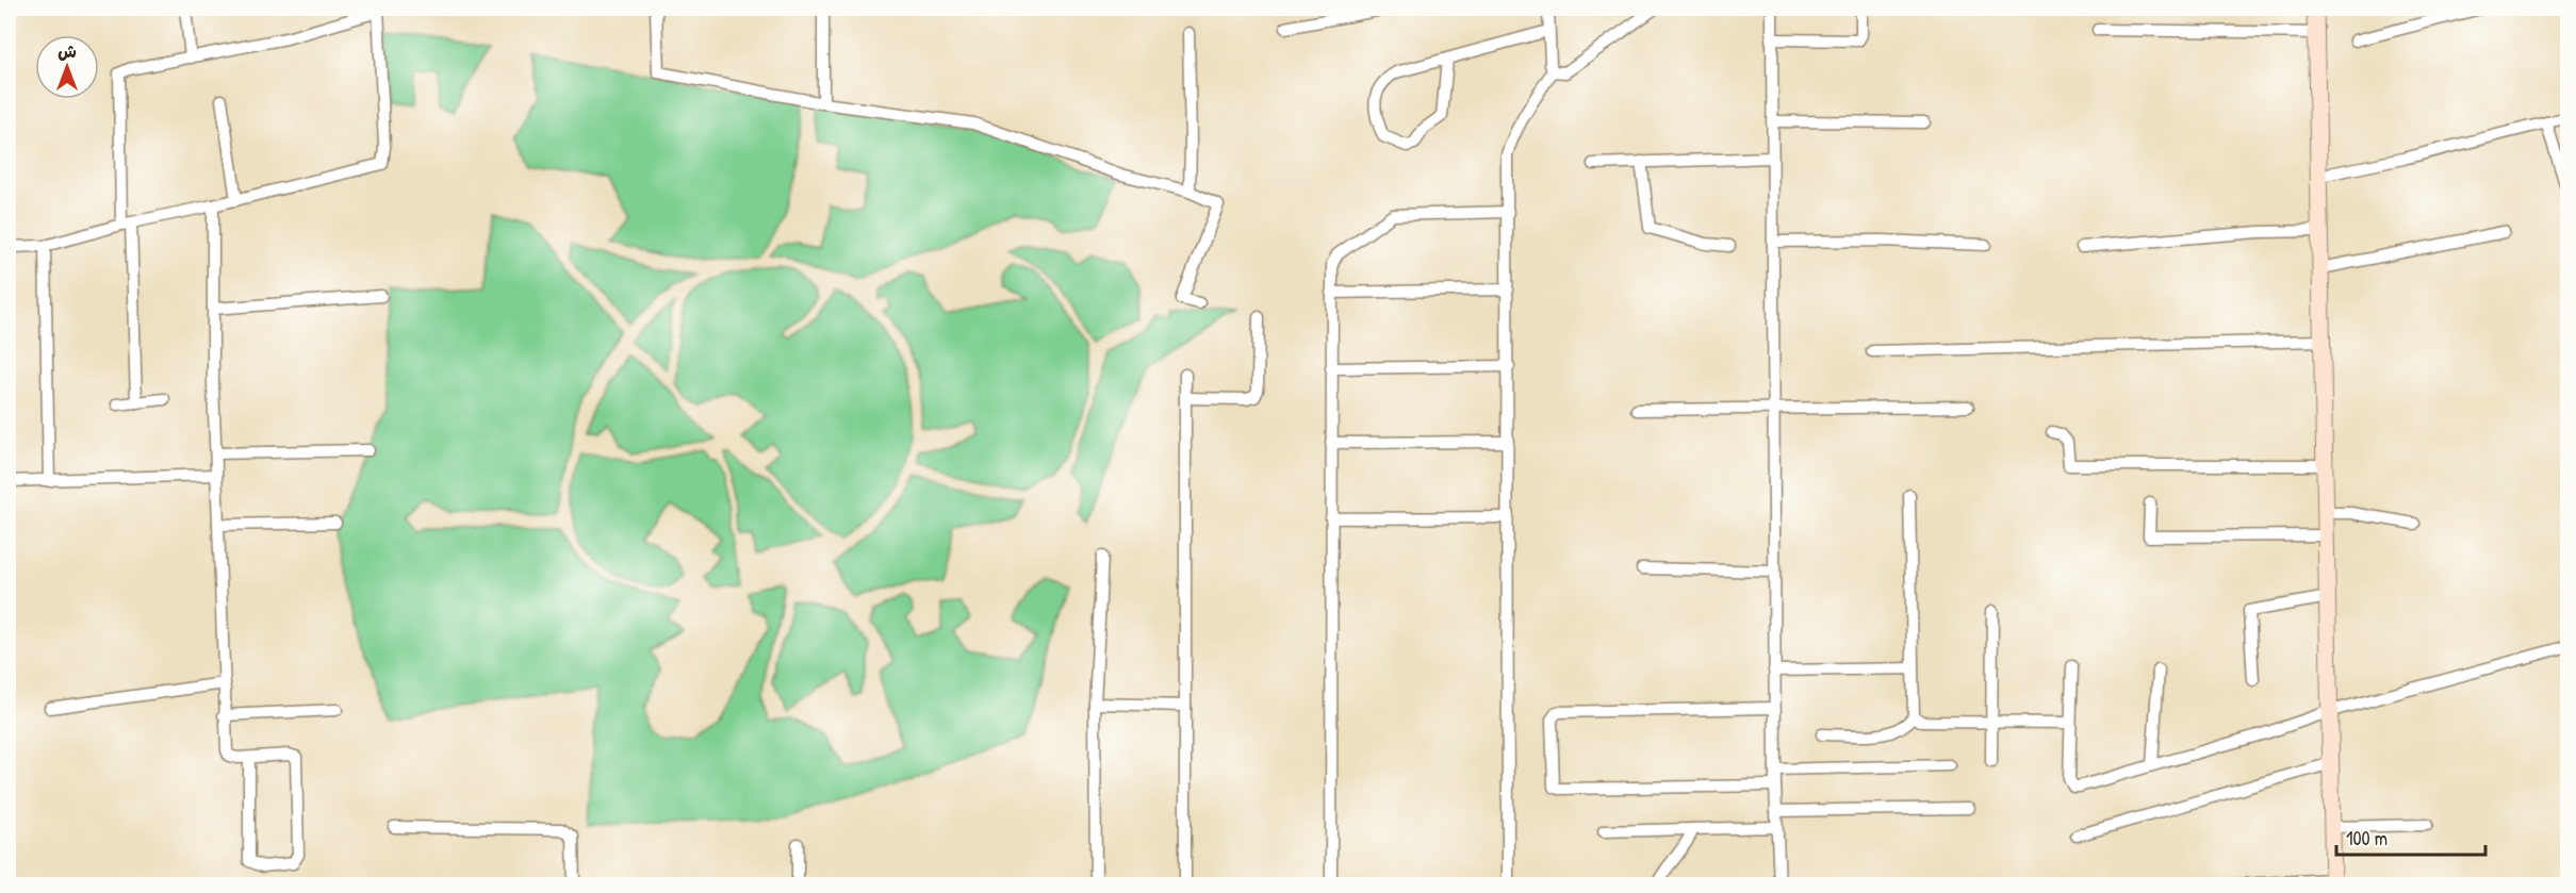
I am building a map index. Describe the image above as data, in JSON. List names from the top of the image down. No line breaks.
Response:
{"scale_bar":"100 m","north":"top"}
